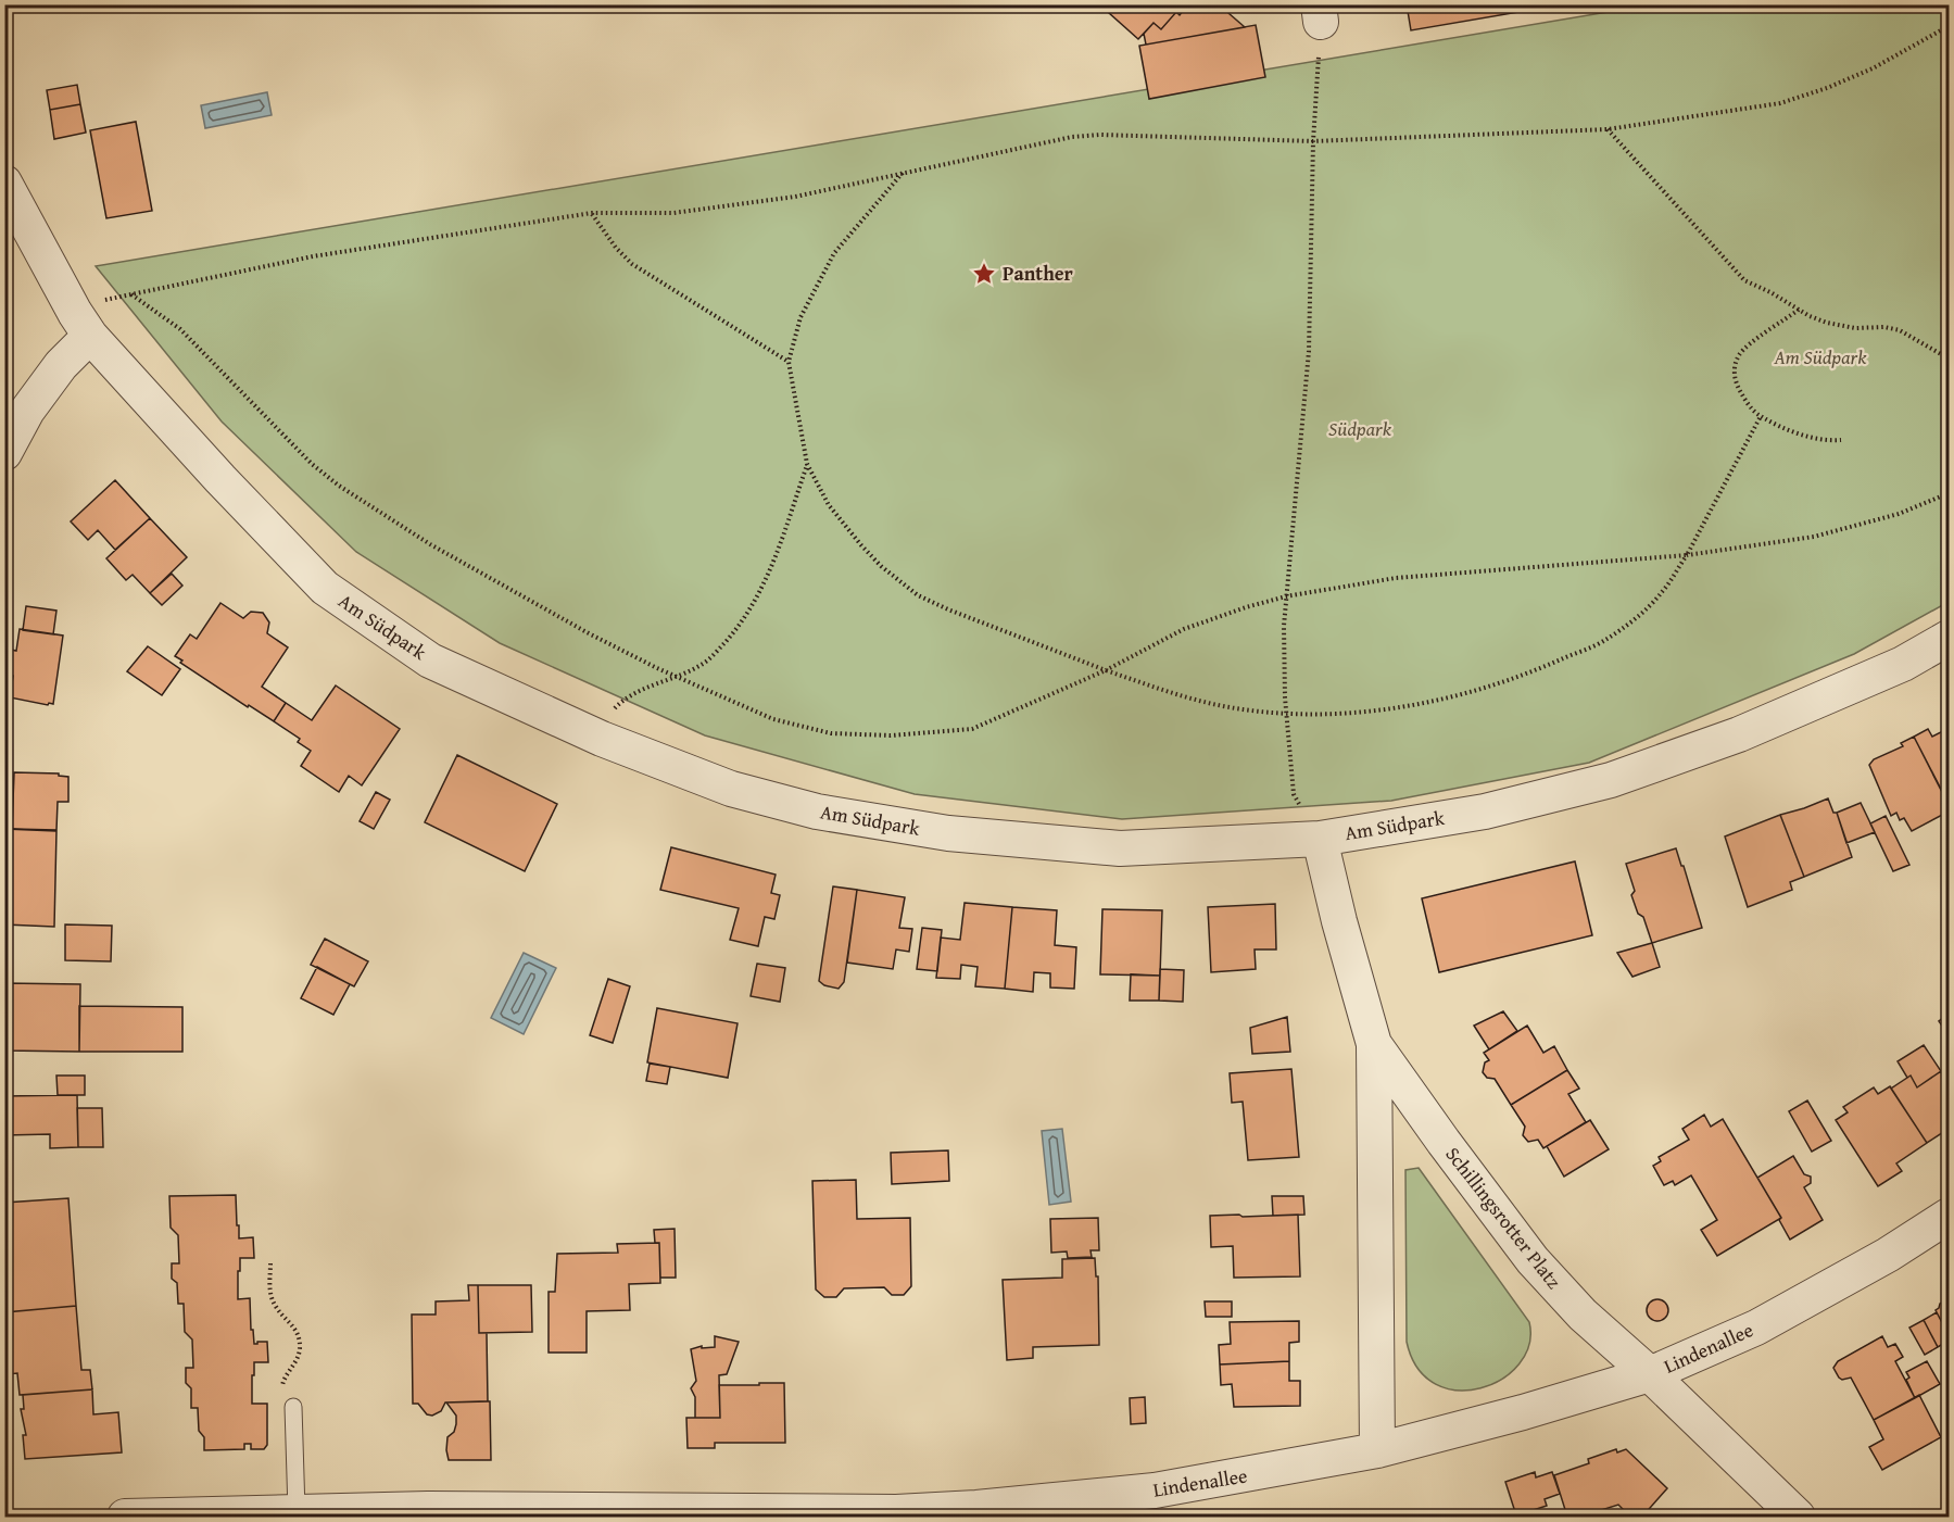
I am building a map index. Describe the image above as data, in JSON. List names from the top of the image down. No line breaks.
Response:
{"streets":{"street":["Am Südpark","Schillingsrotter Platz","Lindenallee"]},"crossings":[["Am Südpark","Schillingsrotter Platz"],["Schillingsrotter Platz","Lindenallee"]],"parks":["Am Südpark","Südpark"],"places":{"place":["Panther"]}}
